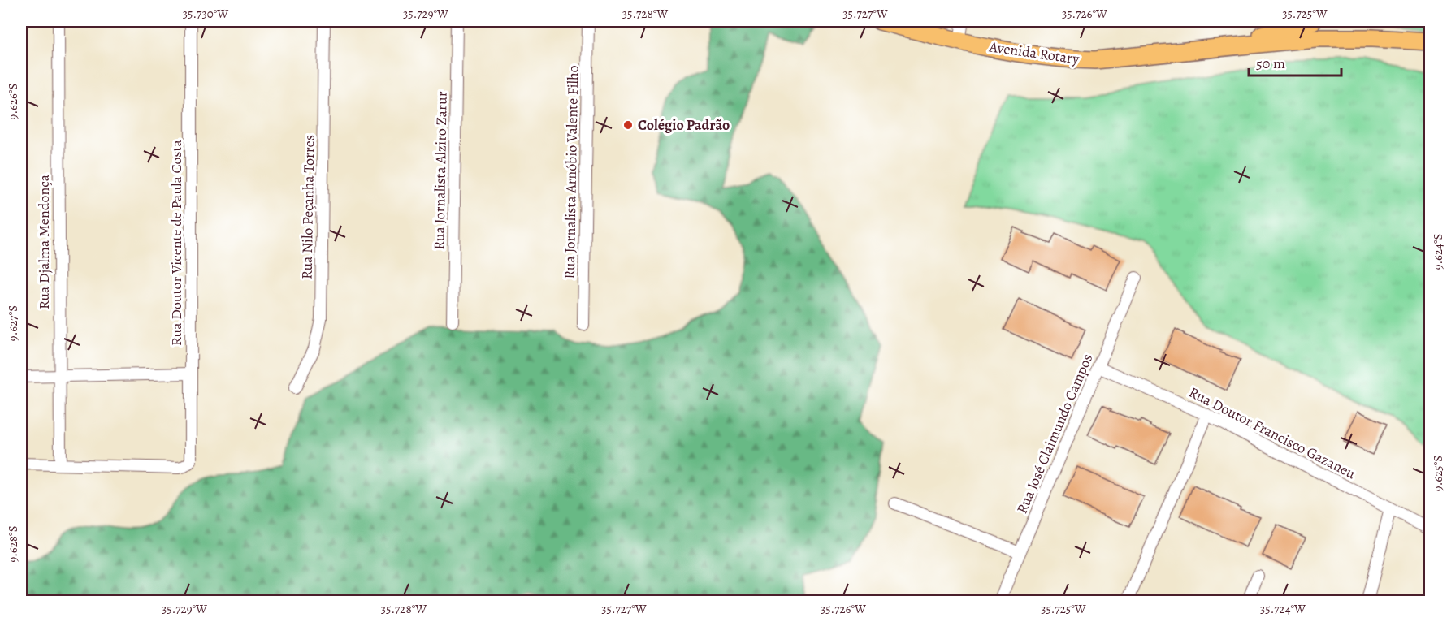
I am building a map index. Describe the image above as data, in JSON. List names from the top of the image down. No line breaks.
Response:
{"streets":{"main road":["Avenida Rotary"],"street":["Rua Jornalista Alziro Zarur","Rua Jornalista Arnóbio Valente Filho","Rua Nilo Peçanha Torres","Rua Djalma Mendonça","Rua Doutor Vicente de Paula Costa","Rua Doutor Francisco Gazaneu","Rua José Claimundo Campos"]},"crossings":[["Rua Djalma Mendonça","Rua Doutor Vicente de Paula Costa"],["Rua Doutor Francisco Gazaneu","Rua José Claimundo Campos"]],"places":["Colégio Padrão"],"scale_bar":"50 m","coordinates":["35.730°W","35.729°W","35.728°W","35.727°W","35.726°W","35.725°W","9.626°S","9.624°S","9.627°S","9.625°S","9.628°S","35.724°W"]}
